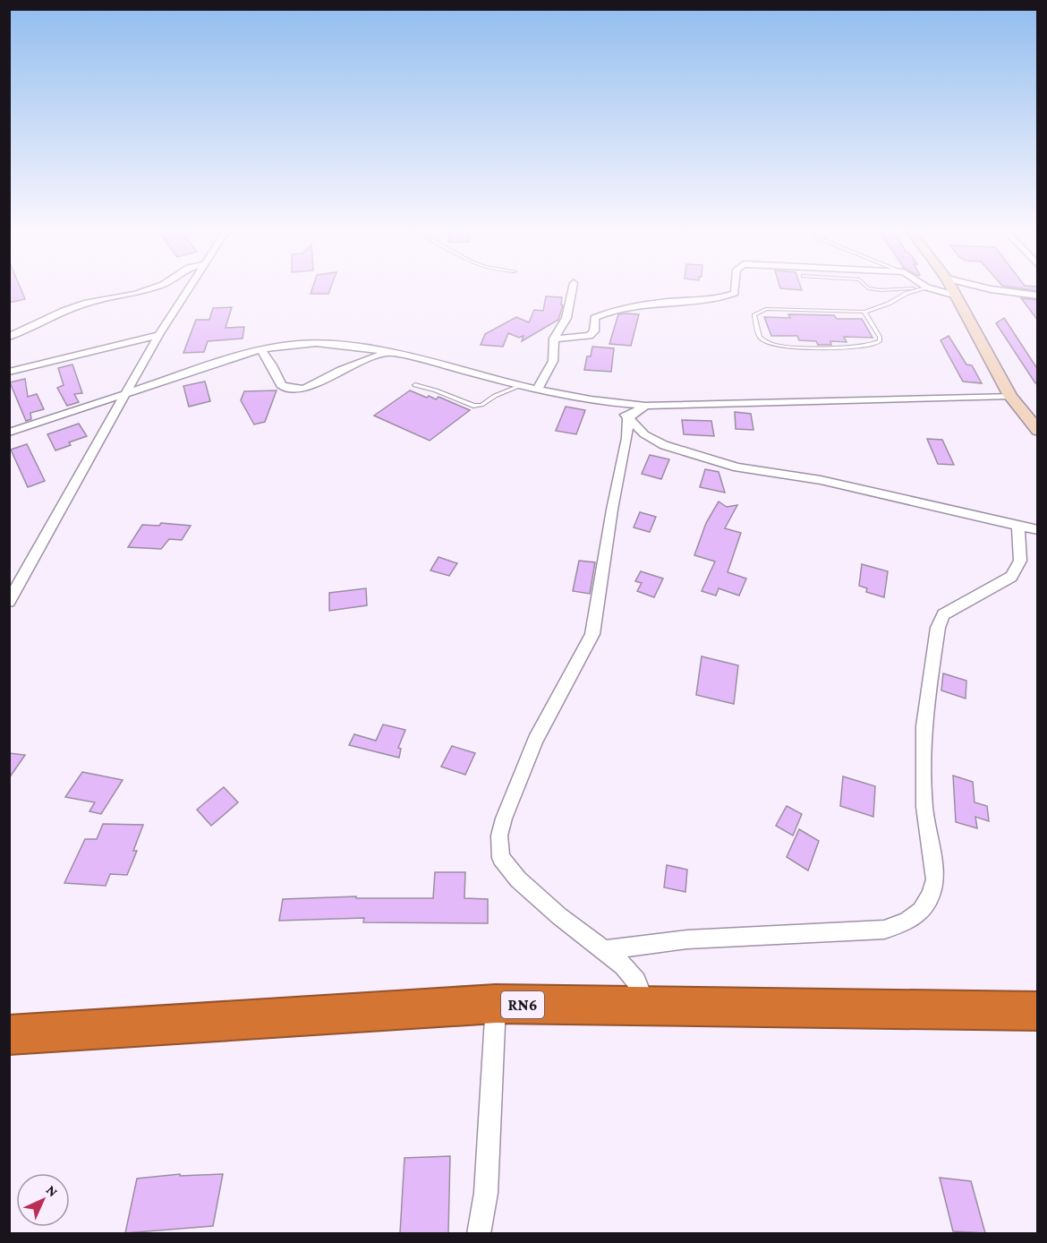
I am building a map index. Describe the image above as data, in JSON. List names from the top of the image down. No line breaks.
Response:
{"streets":{"highway":["RN6"]},"north":"top right"}
